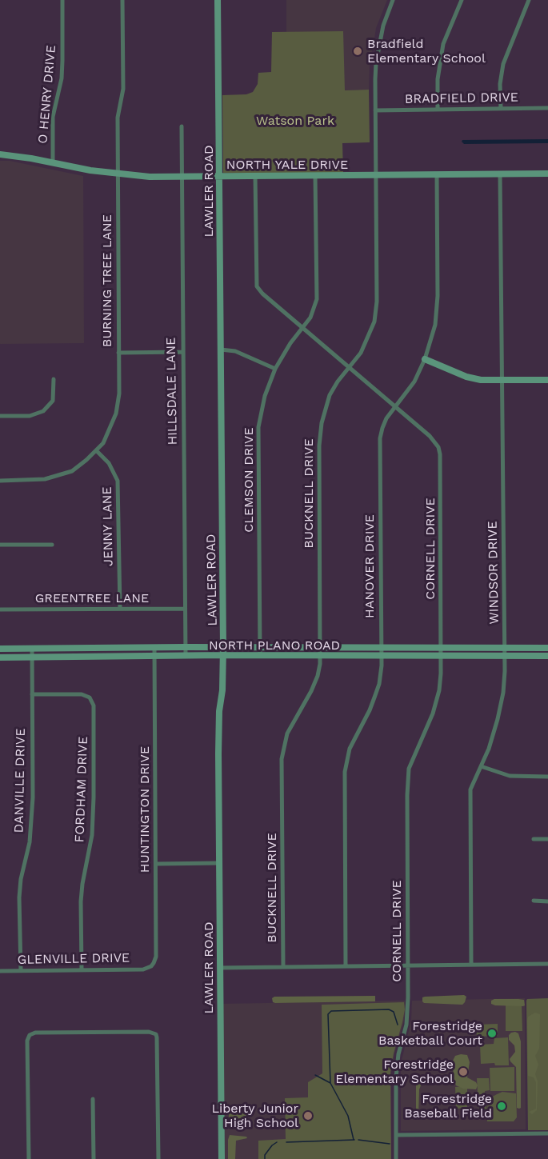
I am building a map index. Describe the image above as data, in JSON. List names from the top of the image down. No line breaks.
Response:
{"streets":{"street":["O HENRY DRIVE","BRADFIELD DRIVE","NORTH YALE DRIVE","LAWLER ROAD","BURNING TREE LANE","HILLSDALE LANE","CLEMSON DRIVE","BUCKNELL DRIVE","JENNY LANE","CORNELL DRIVE","HANOVER DRIVE","WINDSOR DRIVE","GREENTREE LANE","NORTH PLANO ROAD","DANVILLE DRIVE","FORDHAM DRIVE","HUNTINGTON DRIVE","GLENVILLE DRIVE"]},"crossings":[["O HENRY DRIVE","NORTH YALE DRIVE"],["BRADFIELD DRIVE","BUCKNELL DRIVE"],["NORTH YALE DRIVE","LAWLER ROAD"],["NORTH YALE DRIVE","BURNING TREE LANE"],["NORTH YALE DRIVE","HILLSDALE LANE"],["NORTH YALE DRIVE","CLEMSON DRIVE"],["NORTH YALE DRIVE","BUCKNELL DRIVE"],["NORTH YALE DRIVE","CORNELL DRIVE"],["NORTH YALE DRIVE","HANOVER DRIVE"],["NORTH YALE DRIVE","WINDSOR DRIVE"],["LAWLER ROAD","NORTH PLANO ROAD"],["BURNING TREE LANE","JENNY LANE"],["HILLSDALE LANE","GREENTREE LANE"],["HILLSDALE LANE","NORTH PLANO ROAD"],["CLEMSON DRIVE","CORNELL DRIVE"],["CLEMSON DRIVE","NORTH PLANO ROAD"],["BUCKNELL DRIVE","CORNELL DRIVE"],["BUCKNELL DRIVE","NORTH PLANO ROAD"],["JENNY LANE","GREENTREE LANE"],["CORNELL DRIVE","HANOVER DRIVE"],["CORNELL DRIVE","NORTH PLANO ROAD"],["HANOVER DRIVE","NORTH PLANO ROAD"],["WINDSOR DRIVE","NORTH PLANO ROAD"],["NORTH PLANO ROAD","DANVILLE DRIVE"],["NORTH PLANO ROAD","HUNTINGTON DRIVE"],["DANVILLE DRIVE","FORDHAM DRIVE"],["DANVILLE DRIVE","GLENVILLE DRIVE"],["FORDHAM DRIVE","GLENVILLE DRIVE"],["HUNTINGTON DRIVE","GLENVILLE DRIVE"]],"parks":["Watson Park"],"places":["Bradfield Elementary School","Forestridge Basketball Court","Forestridge Elementary School","Forestridge Baseball Field","Liberty Junior High School"]}
